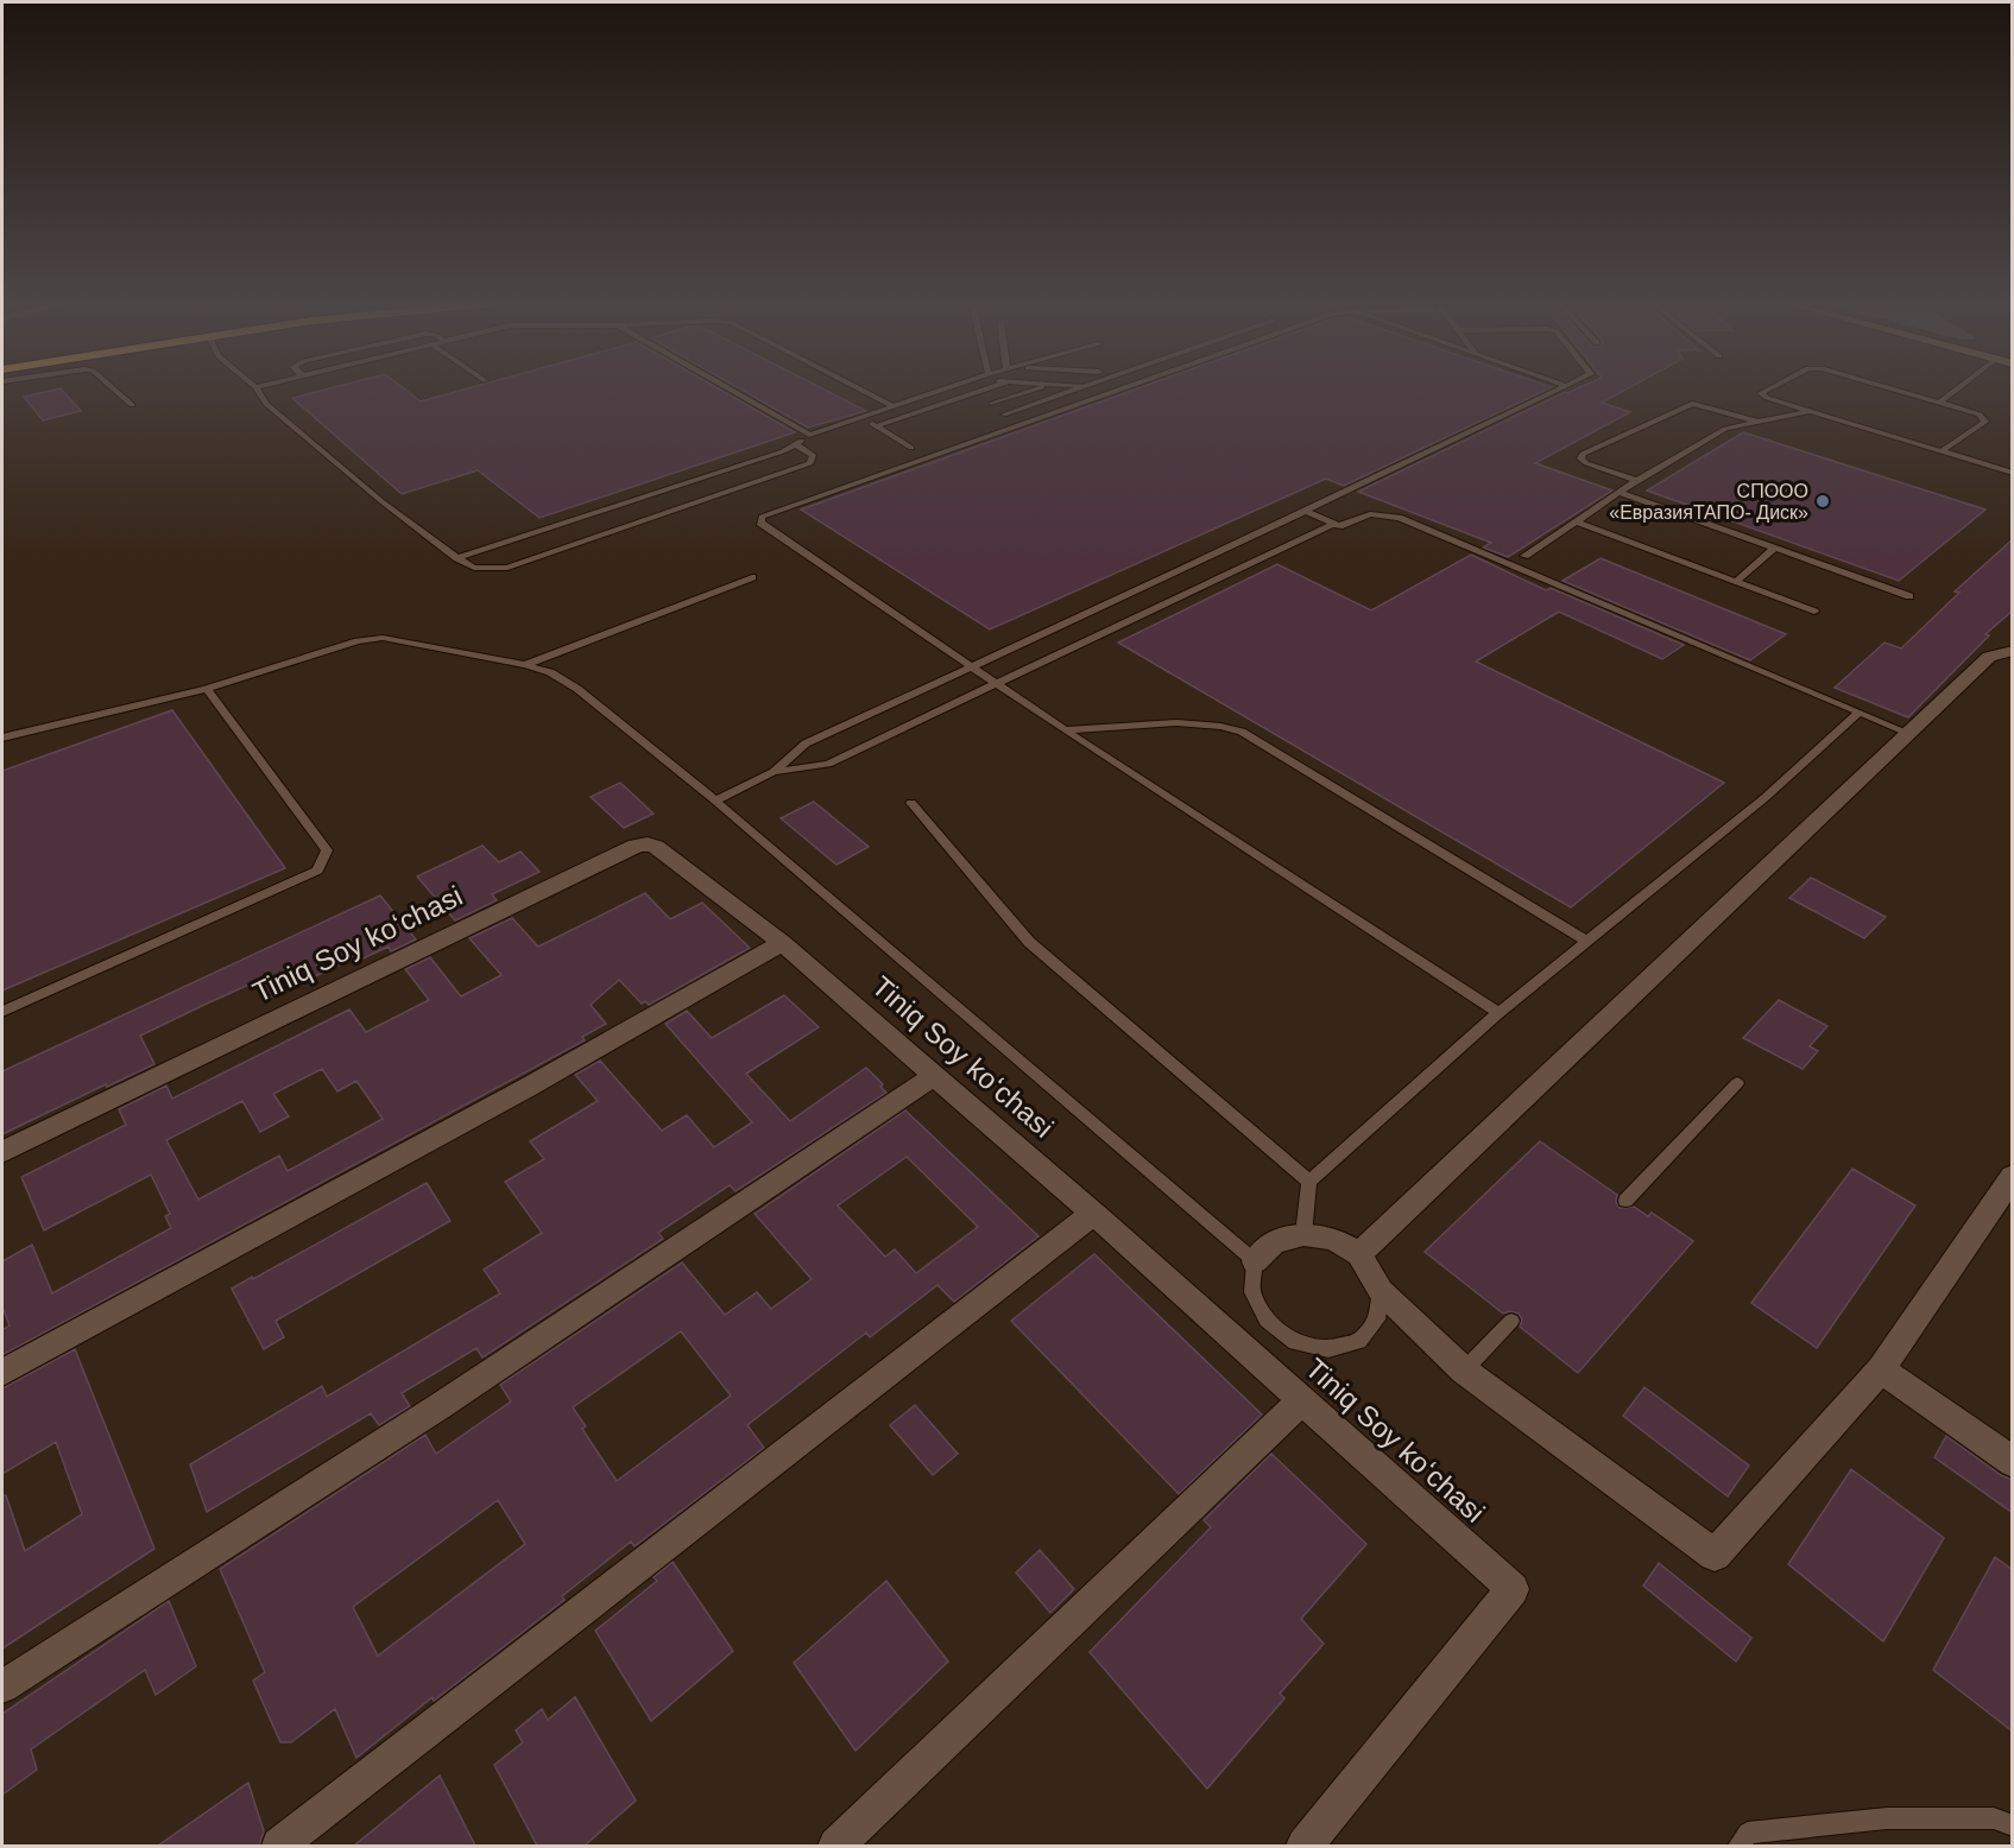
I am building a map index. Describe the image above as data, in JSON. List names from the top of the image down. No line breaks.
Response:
{"streets":{"street":["Tiniq Soy koʻchasi"]},"places":["СПООО «ЕвразияТАПО- Диск»"]}
